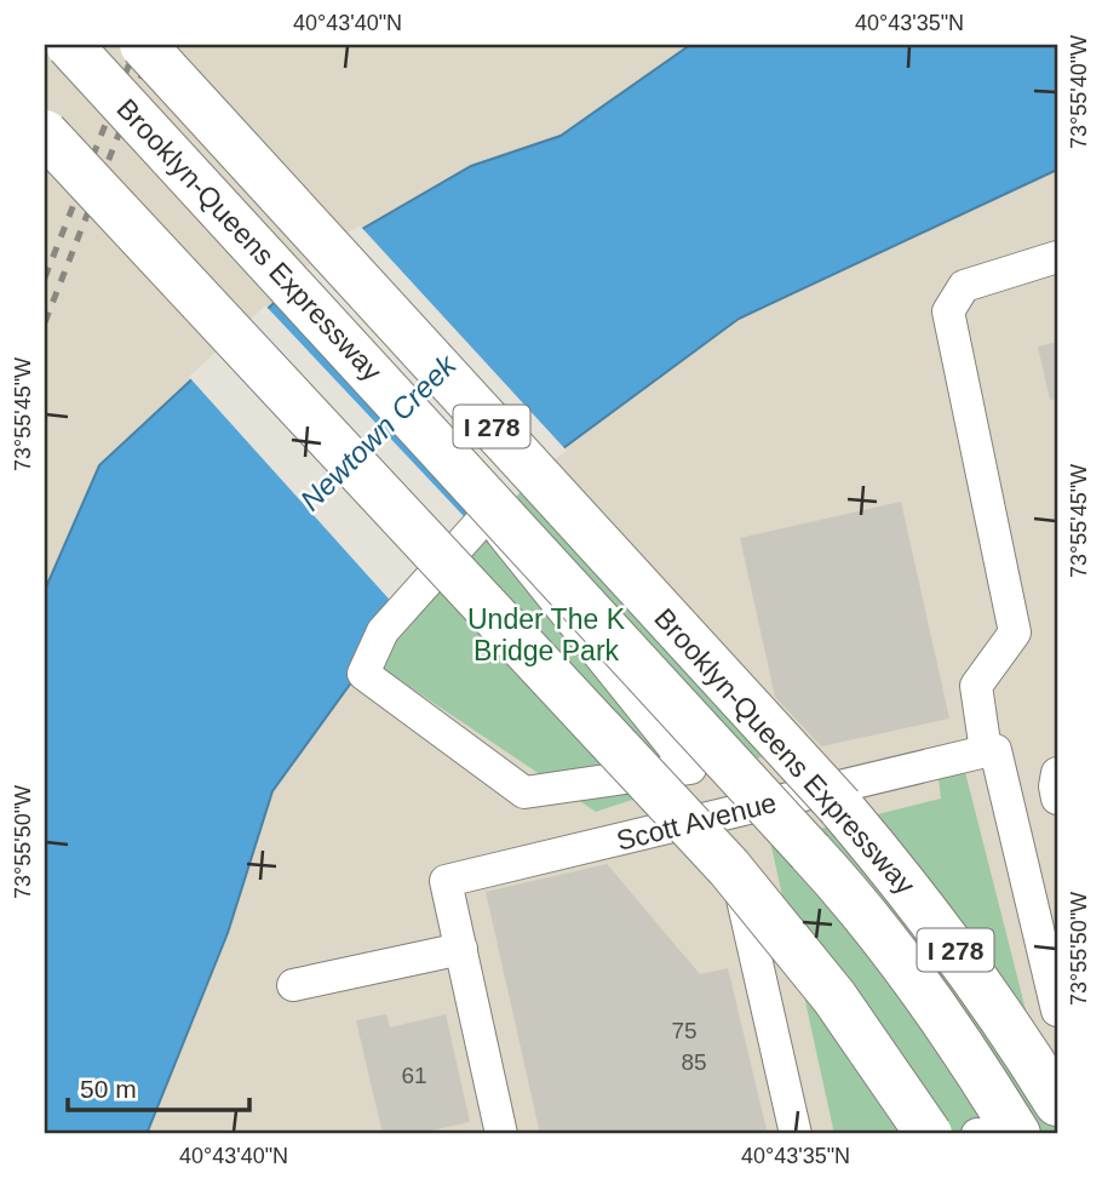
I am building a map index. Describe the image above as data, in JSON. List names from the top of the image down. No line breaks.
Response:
{"streets":{"highway":["Brooklyn-Queens Expressway","I 278"],"street":["Scott Avenue"]},"water":["Newtown Creek"],"parks":["Under The K Bridge Park"],"house_numbers":["75","85","61"],"scale_bar":"50 m","coordinates":["40°43'40\"N","40°43'35\"N","73°55'40\"W","73°55'45\"W","73°55'50\"W"]}
